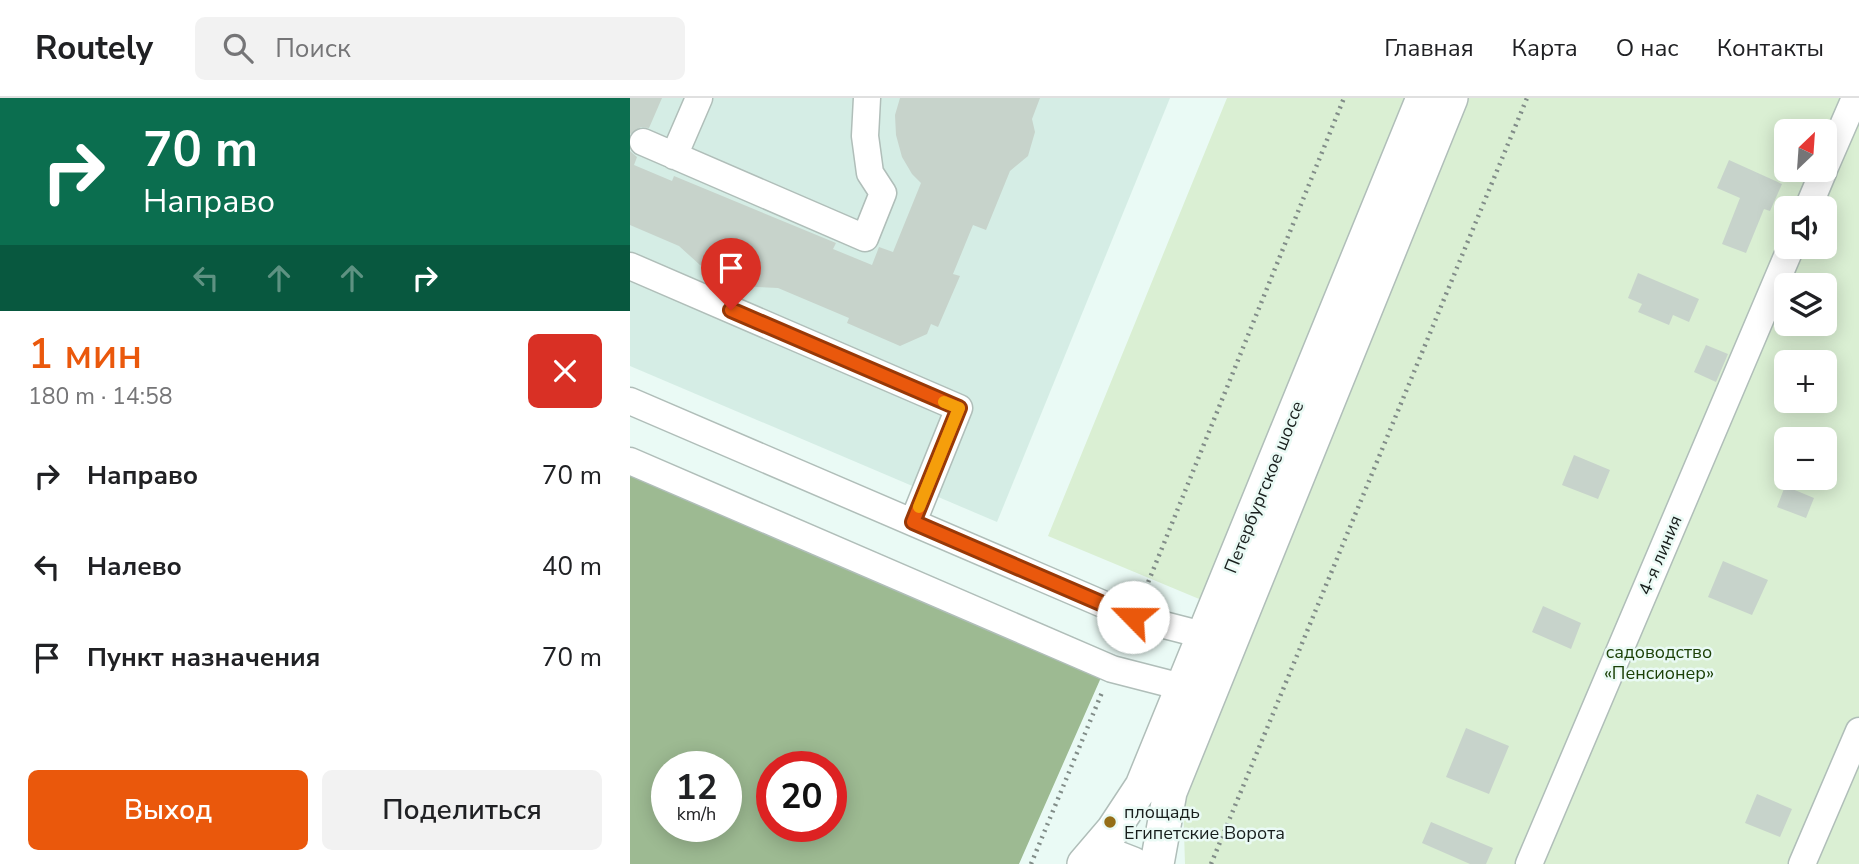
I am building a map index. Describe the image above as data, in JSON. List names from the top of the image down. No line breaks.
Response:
{"streets":{"main road":["Петербургское шоссе"],"lane":["4-я линия"]},"parks":["садоводство «Пенсионер»"],"places":["площадь Египетские Ворота"],"north":"top right","page":{"header":"Routely","search":"Поиск","nav":["Главная","Карта","О нас","Контакты"],"turn":["70 m","Направо"],"map_buttons":["+","−"],"heading":["1 мин","180 m · 14:58"],"list":[{"name":"Направо","value":"70 m"},{"name":"Налево","value":"40 m"},{"name":"Пункт назначения","value":"70 m"}],"speed":"12 km/h","limit":"20","buttons":["Выход","Поделиться"]}}
